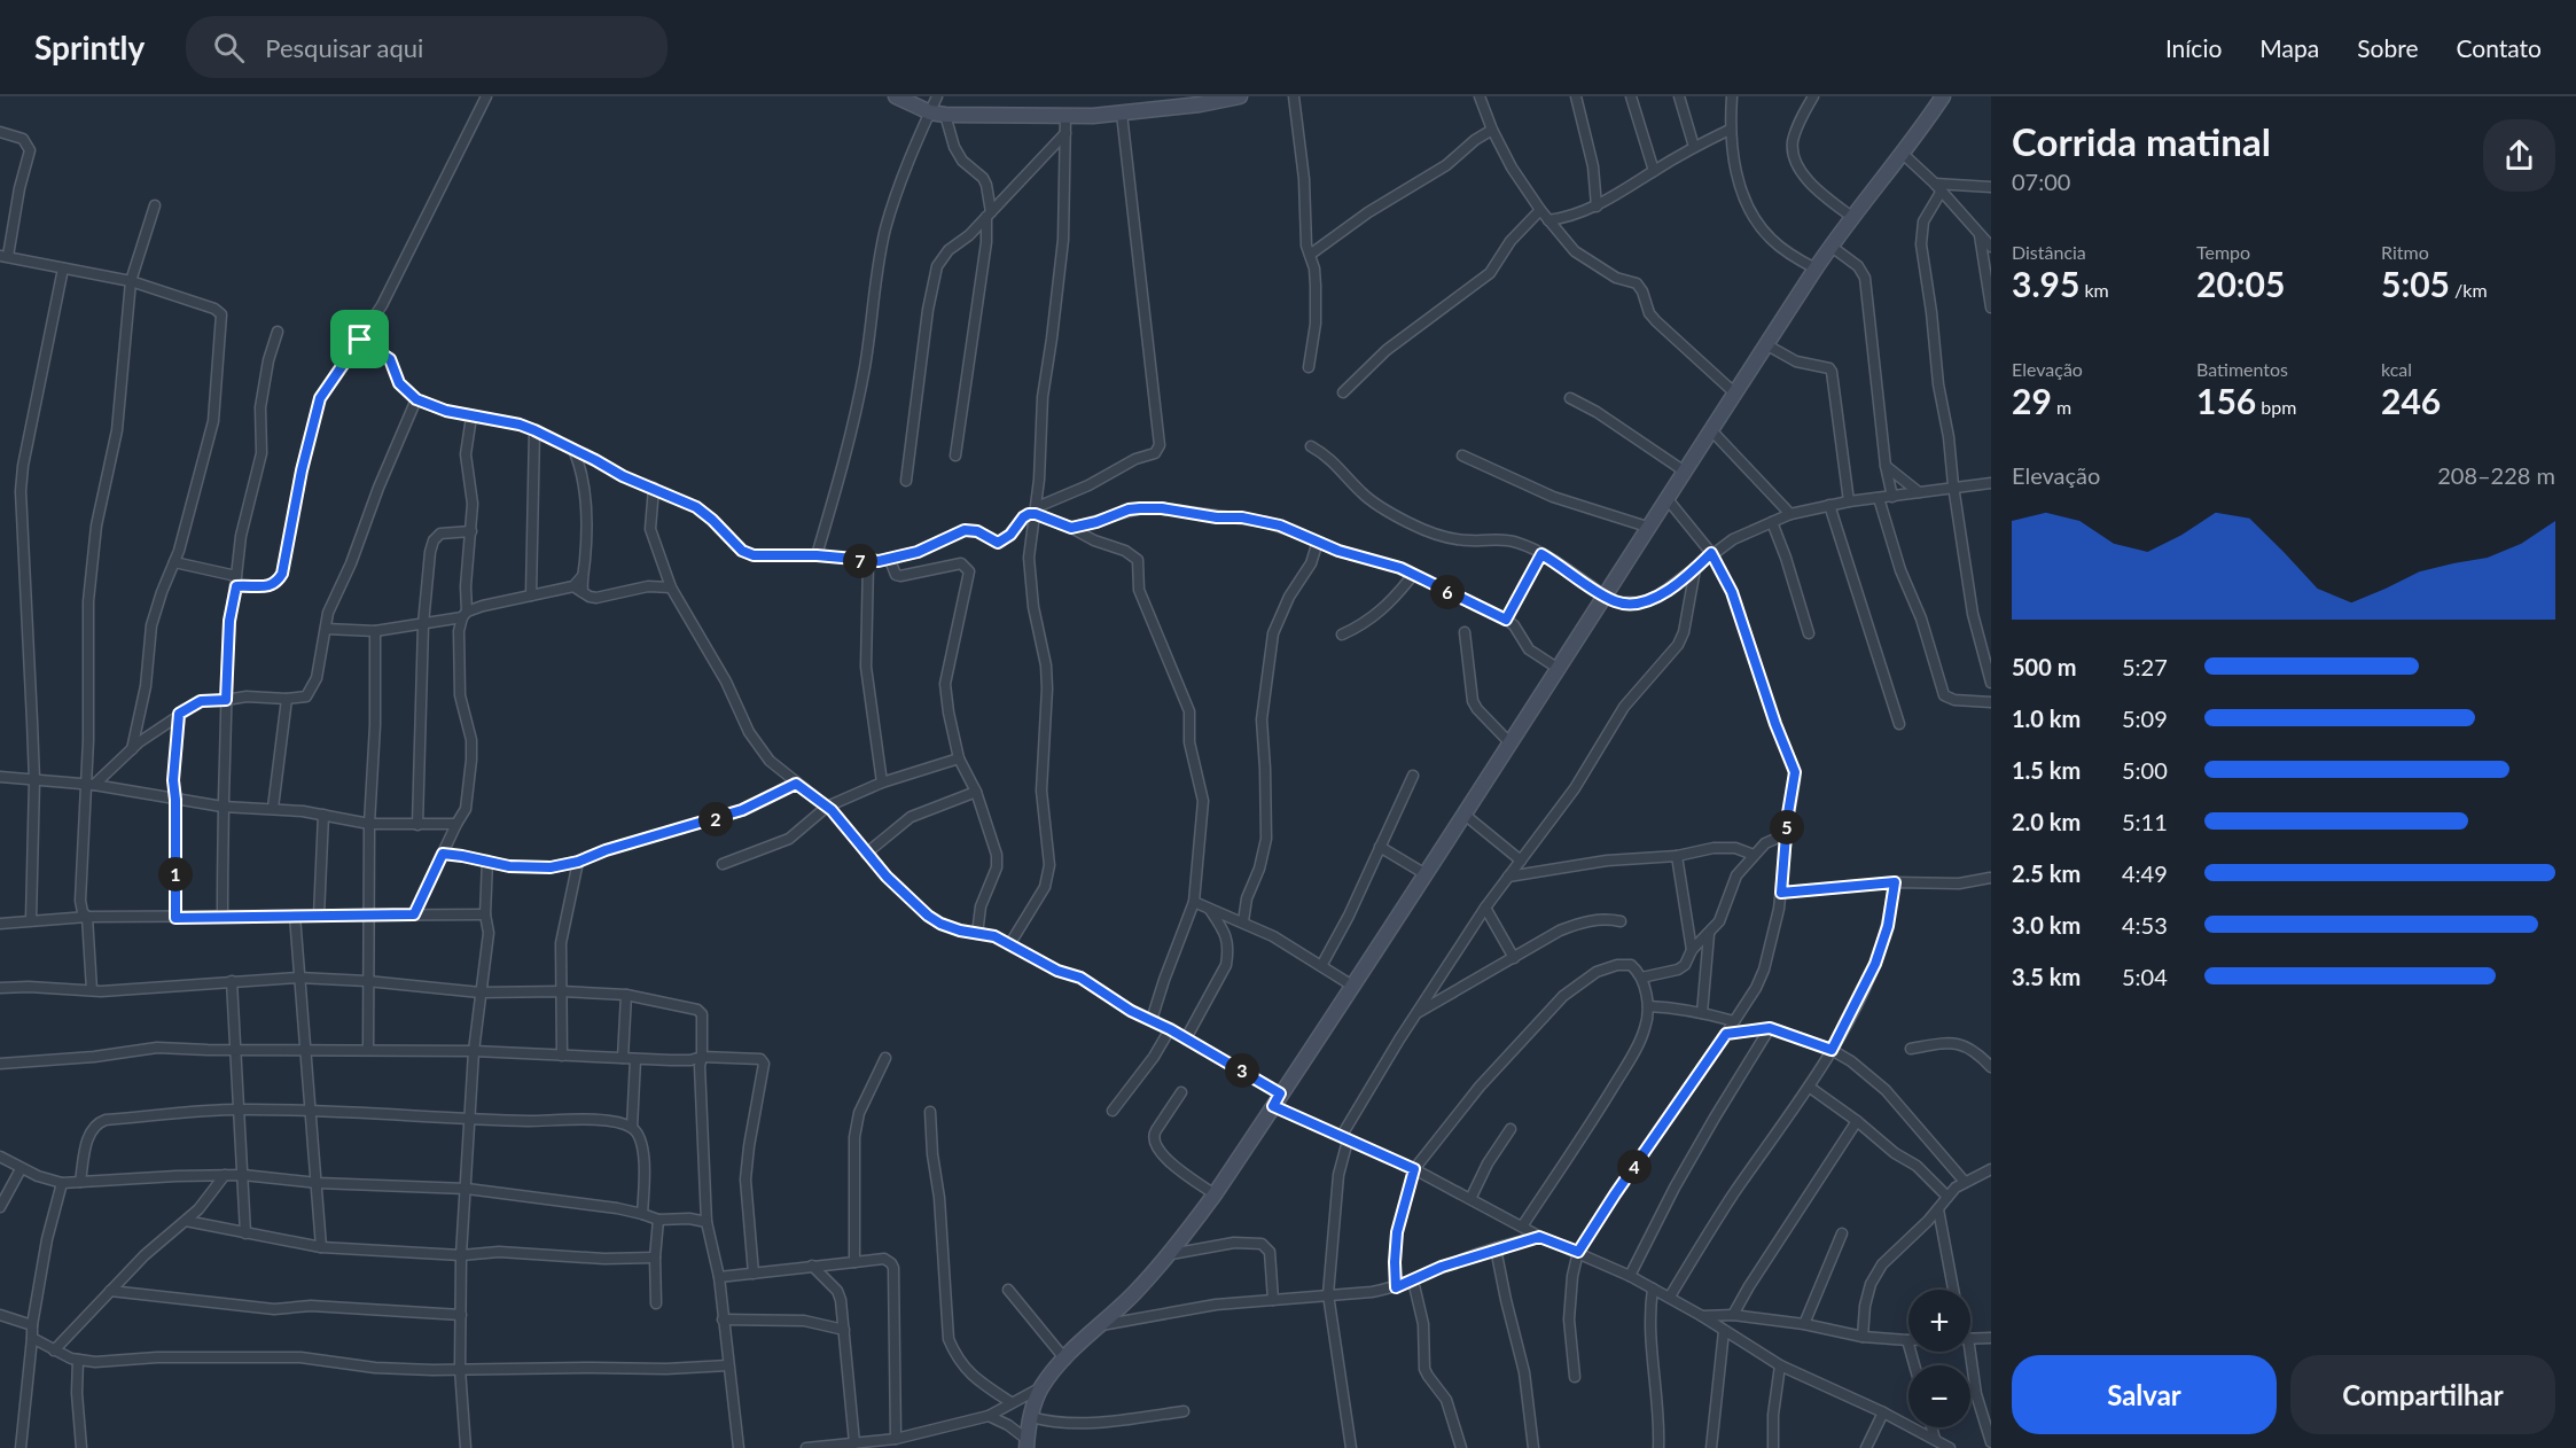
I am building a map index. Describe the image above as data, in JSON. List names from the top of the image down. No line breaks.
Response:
{"page":{"header":"Sprintly","search":"Pesquisar aqui","nav":["Início","Mapa","Sobre","Contato"],"heading":["Corrida matinal","07:00"],"stats":[["Distância","3.95 km"],["Tempo","20:05"],["Ritmo","5:05 /km"],["Elevação","29 m"],["Batimentos","156 bpm"],["kcal","246"]],"chart":["Elevação","208–228 m"],"pins":["7","6","2","5","1","3","4"],"list":[{"name":"500 m","note":"5:27"},{"name":"1.0 km","note":"5:09"},{"name":"1.5 km","note":"5:00"},{"name":"2.0 km","note":"5:11"},{"name":"2.5 km","note":"4:49"},{"name":"3.0 km","note":"4:53"},{"name":"3.5 km","note":"5:04"}],"map_buttons":["+","−"],"buttons":["Salvar","Compartilhar"]}}
